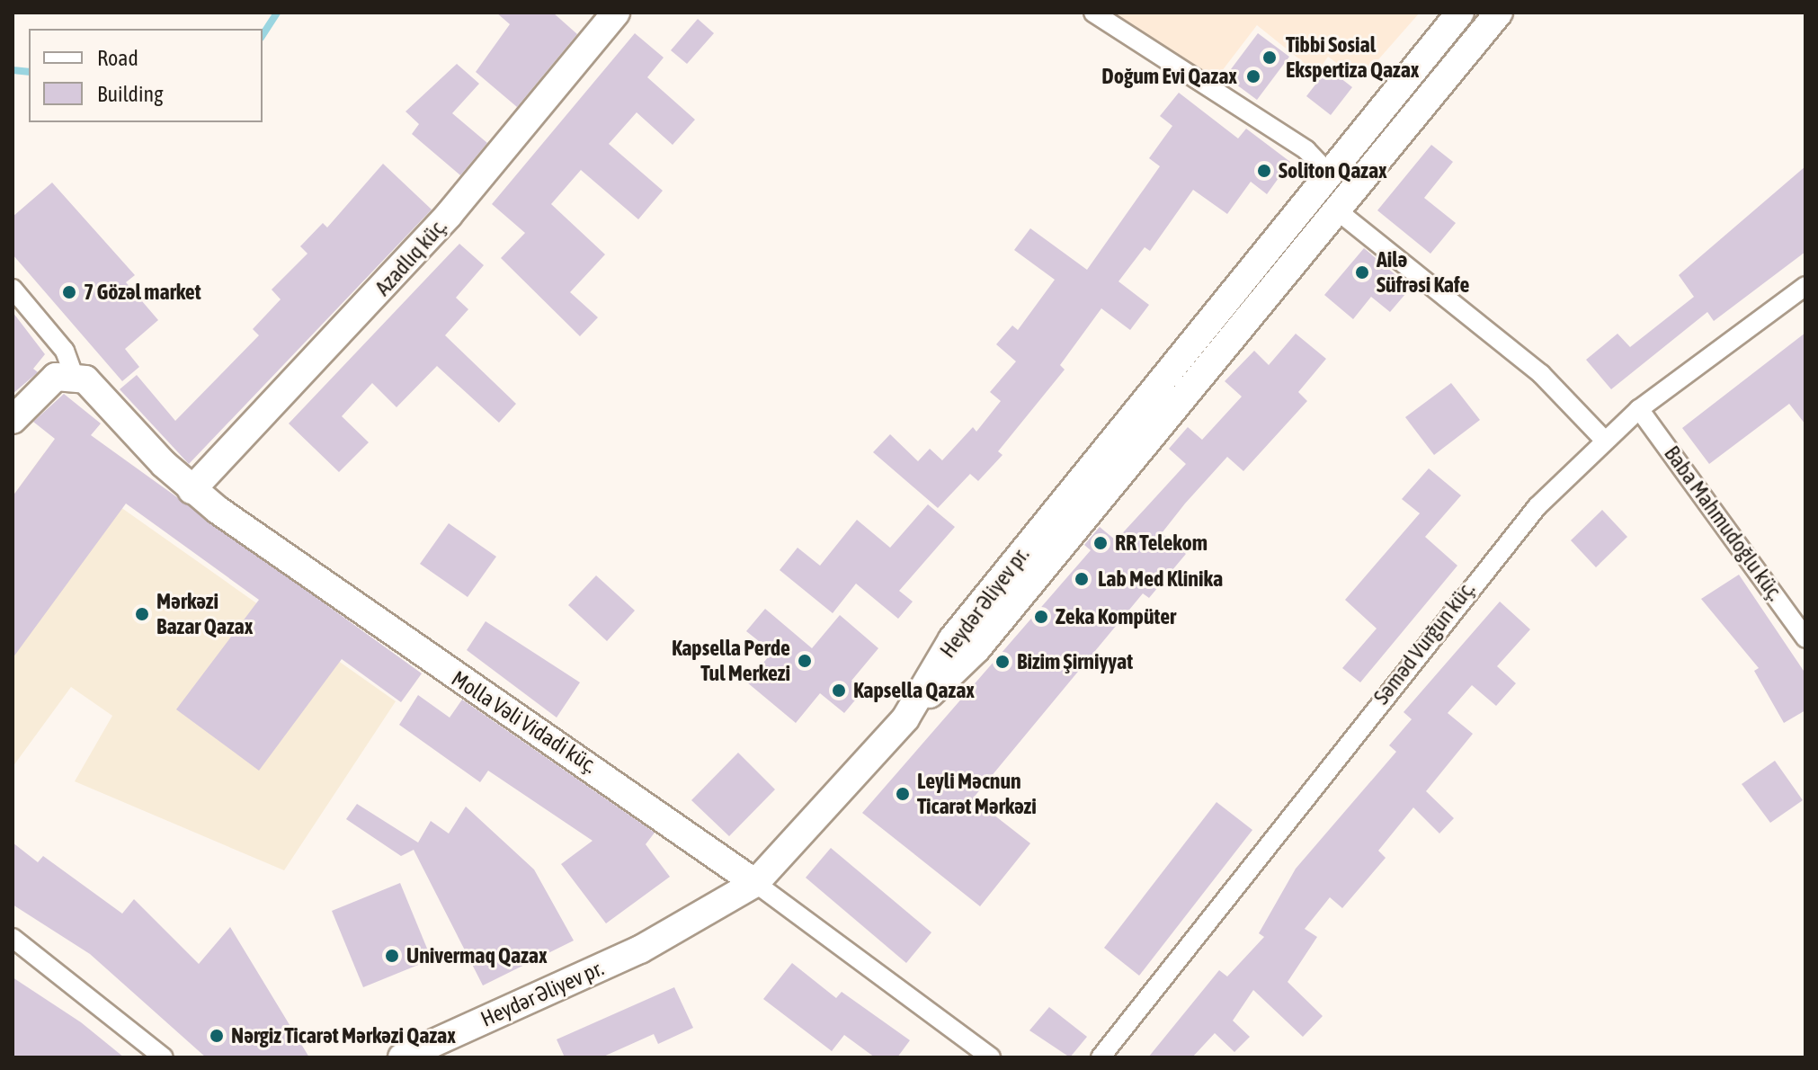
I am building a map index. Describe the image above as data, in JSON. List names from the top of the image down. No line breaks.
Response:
{"streets":{"main road":["Azadlıq küç.","Heydər Əliyev pr.","Molla Vəli Vidadi küç."],"street":["Baba Mahmudoğlu küç.","Səməd Vurğun küç."]},"crossings":[["Azadlıq küç.","Molla Vəli Vidadi küç."],["Baba Mahmudoğlu küç.","Səməd Vurğun küç."],["Heydər Əliyev pr.","Molla Vəli Vidadi küç."]],"places":["Tibbi Sosial Ekspertiza Qazax","Doğum Evi Qazax","Soliton Qazax","Ailə Süfrəsi Kafe","7 Gözəl market","RR Telekom","Lab Med Klinika","Mərkəzi Bazar Qazax","Zeka Kompüter","Kapsella Perde Tul Merkezi","Bizim Şirniyyat","Kapsella Qazax","Leyli Məcnun Ticarət Mərkəzi","Univermaq Qazax","Nərgiz Ticarət Mərkəzi Qazax"],"legend":["Road","Building"]}
